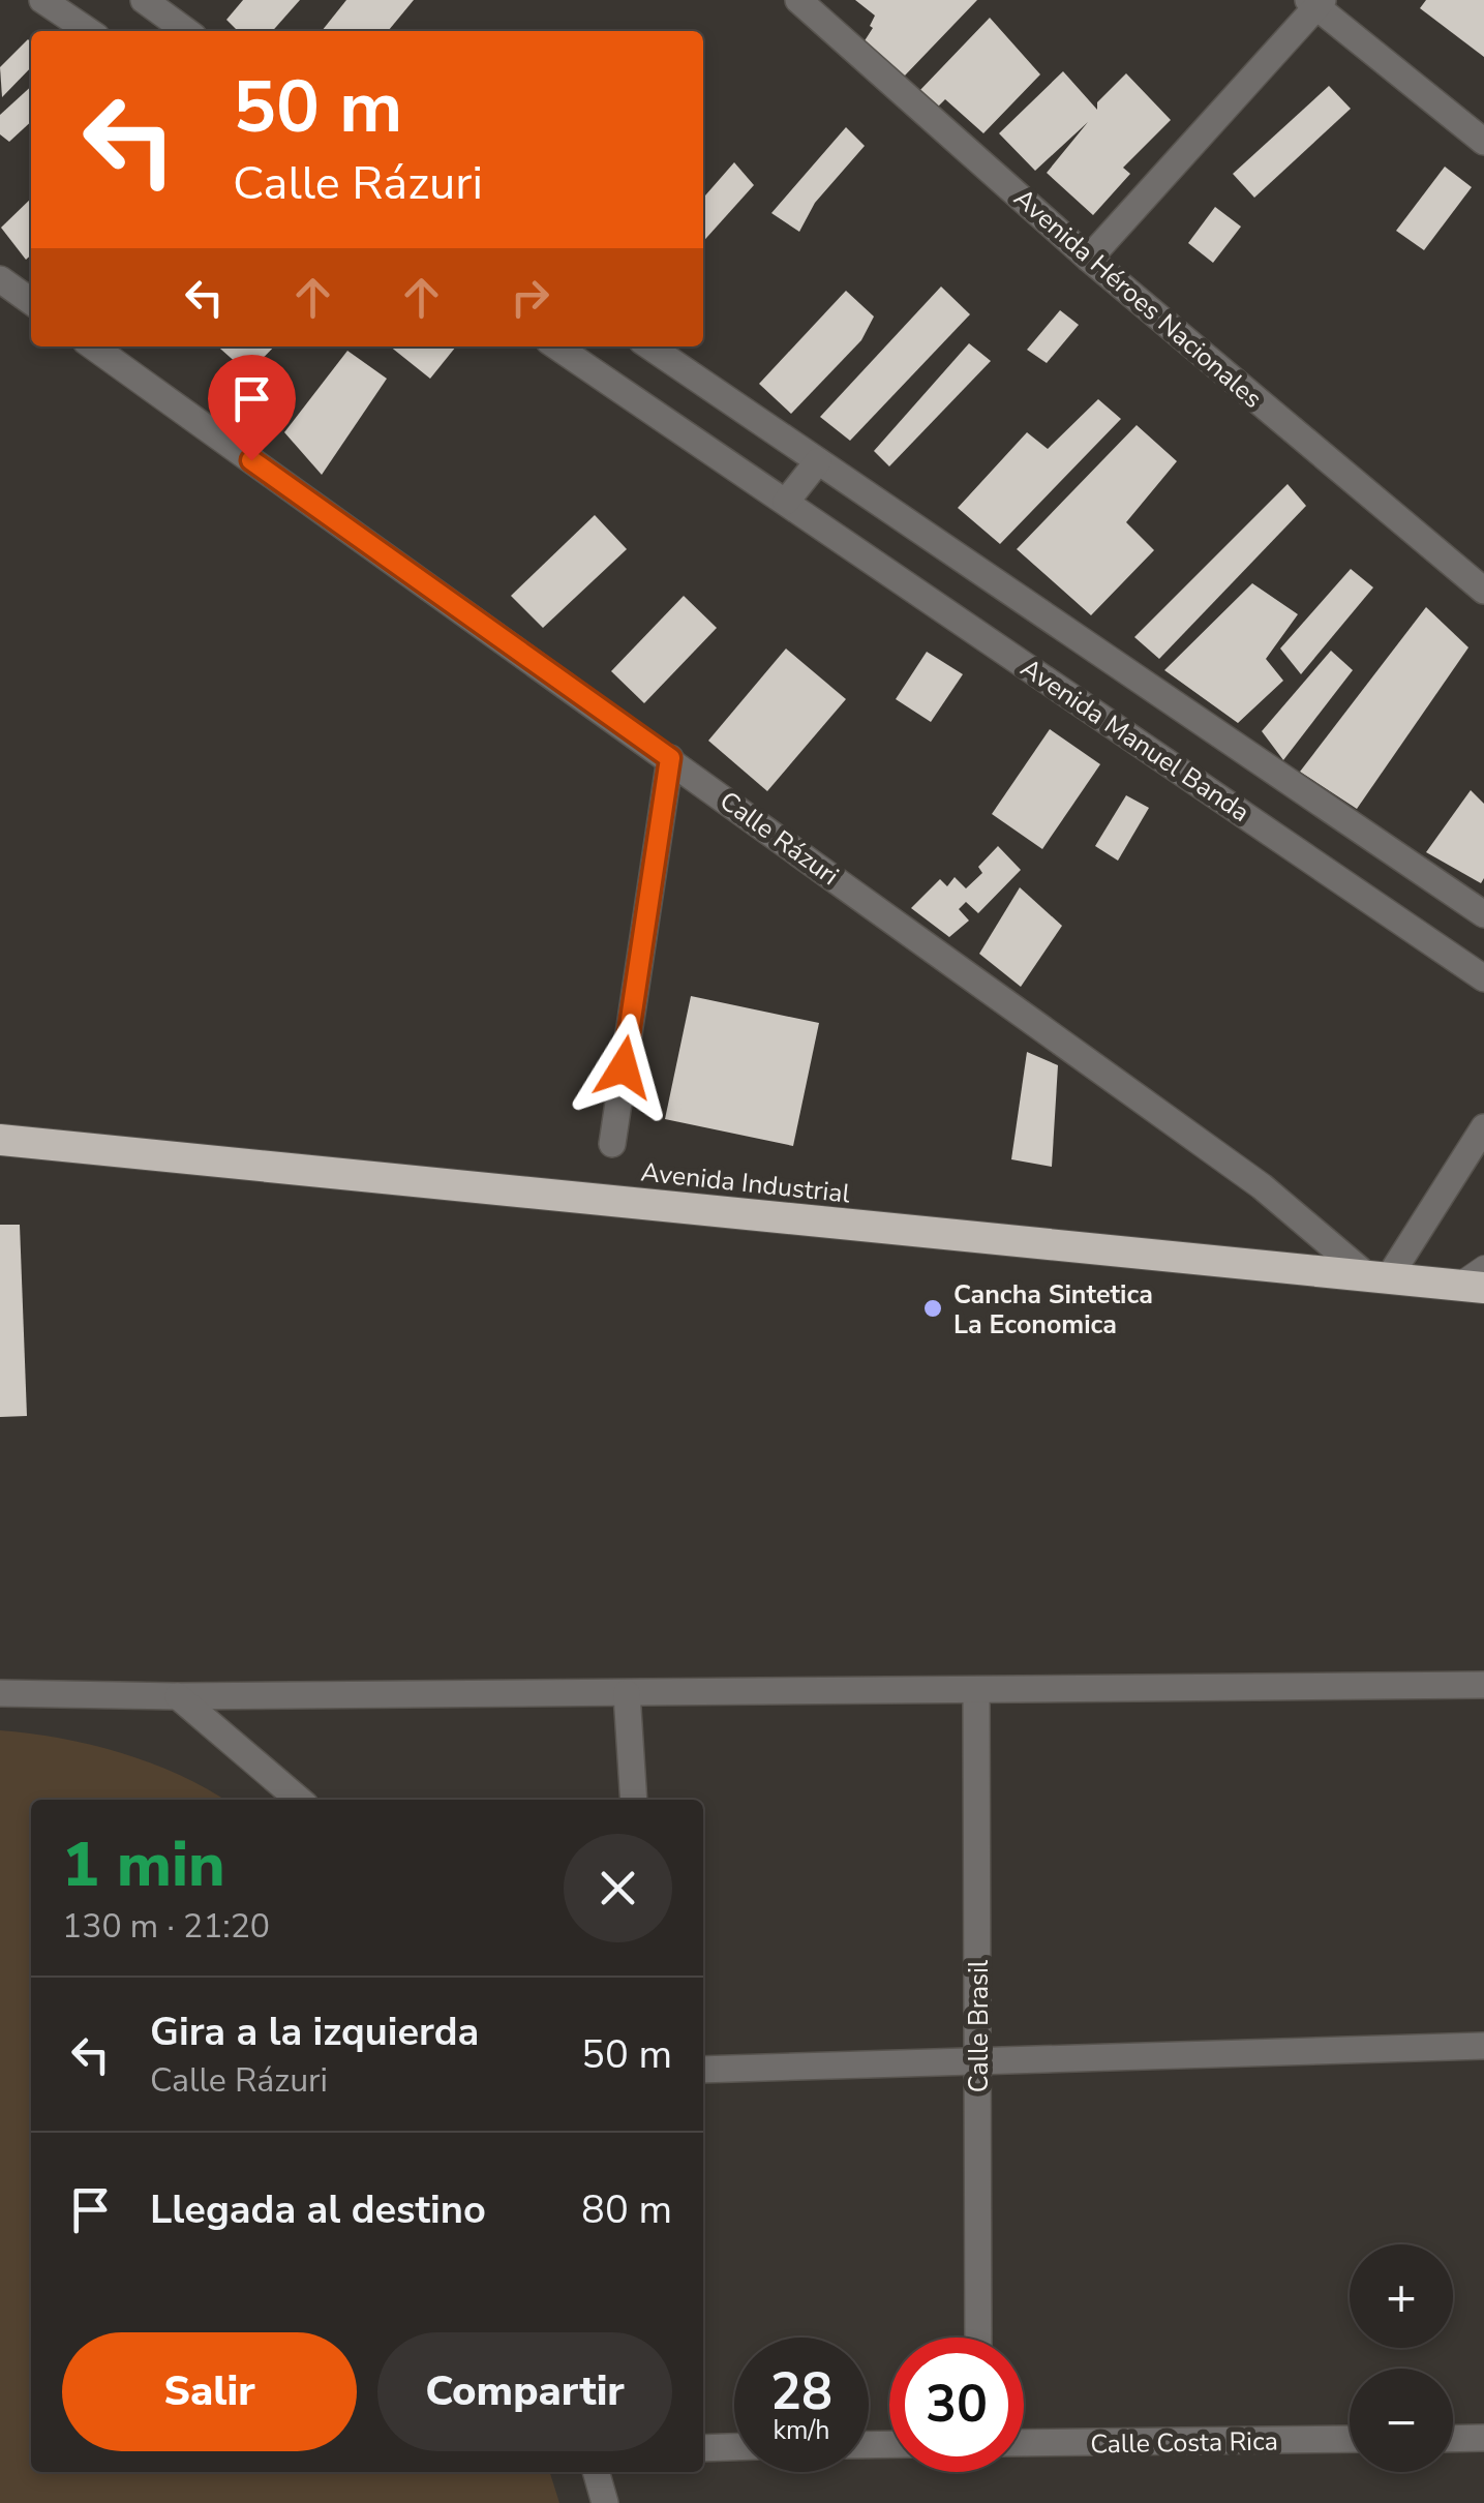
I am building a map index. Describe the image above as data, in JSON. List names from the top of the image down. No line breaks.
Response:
{"streets":{"highway":["Avenida Industrial"],"street":["Avenida Héroes Nacionales","Avenida Manuel Banda","Calle Rázuri","Calle Brasil","Calle Costa Rica"]},"crossings":[["Calle Rázuri","Avenida Industrial"]],"places":["Cancha Sintetica La Economica"],"page":{"turn":["50 m","Calle Rázuri"],"heading":["1 min","130 m · 21:20"],"list":[{"name":"Gira a la izquierda","note":"Calle Rázuri","value":"50 m"},{"name":"Llegada al destino","value":"80 m"}],"map_buttons":["+","−"],"buttons":["Salir","Compartir"],"speed":"28 km/h","limit":"30"}}
